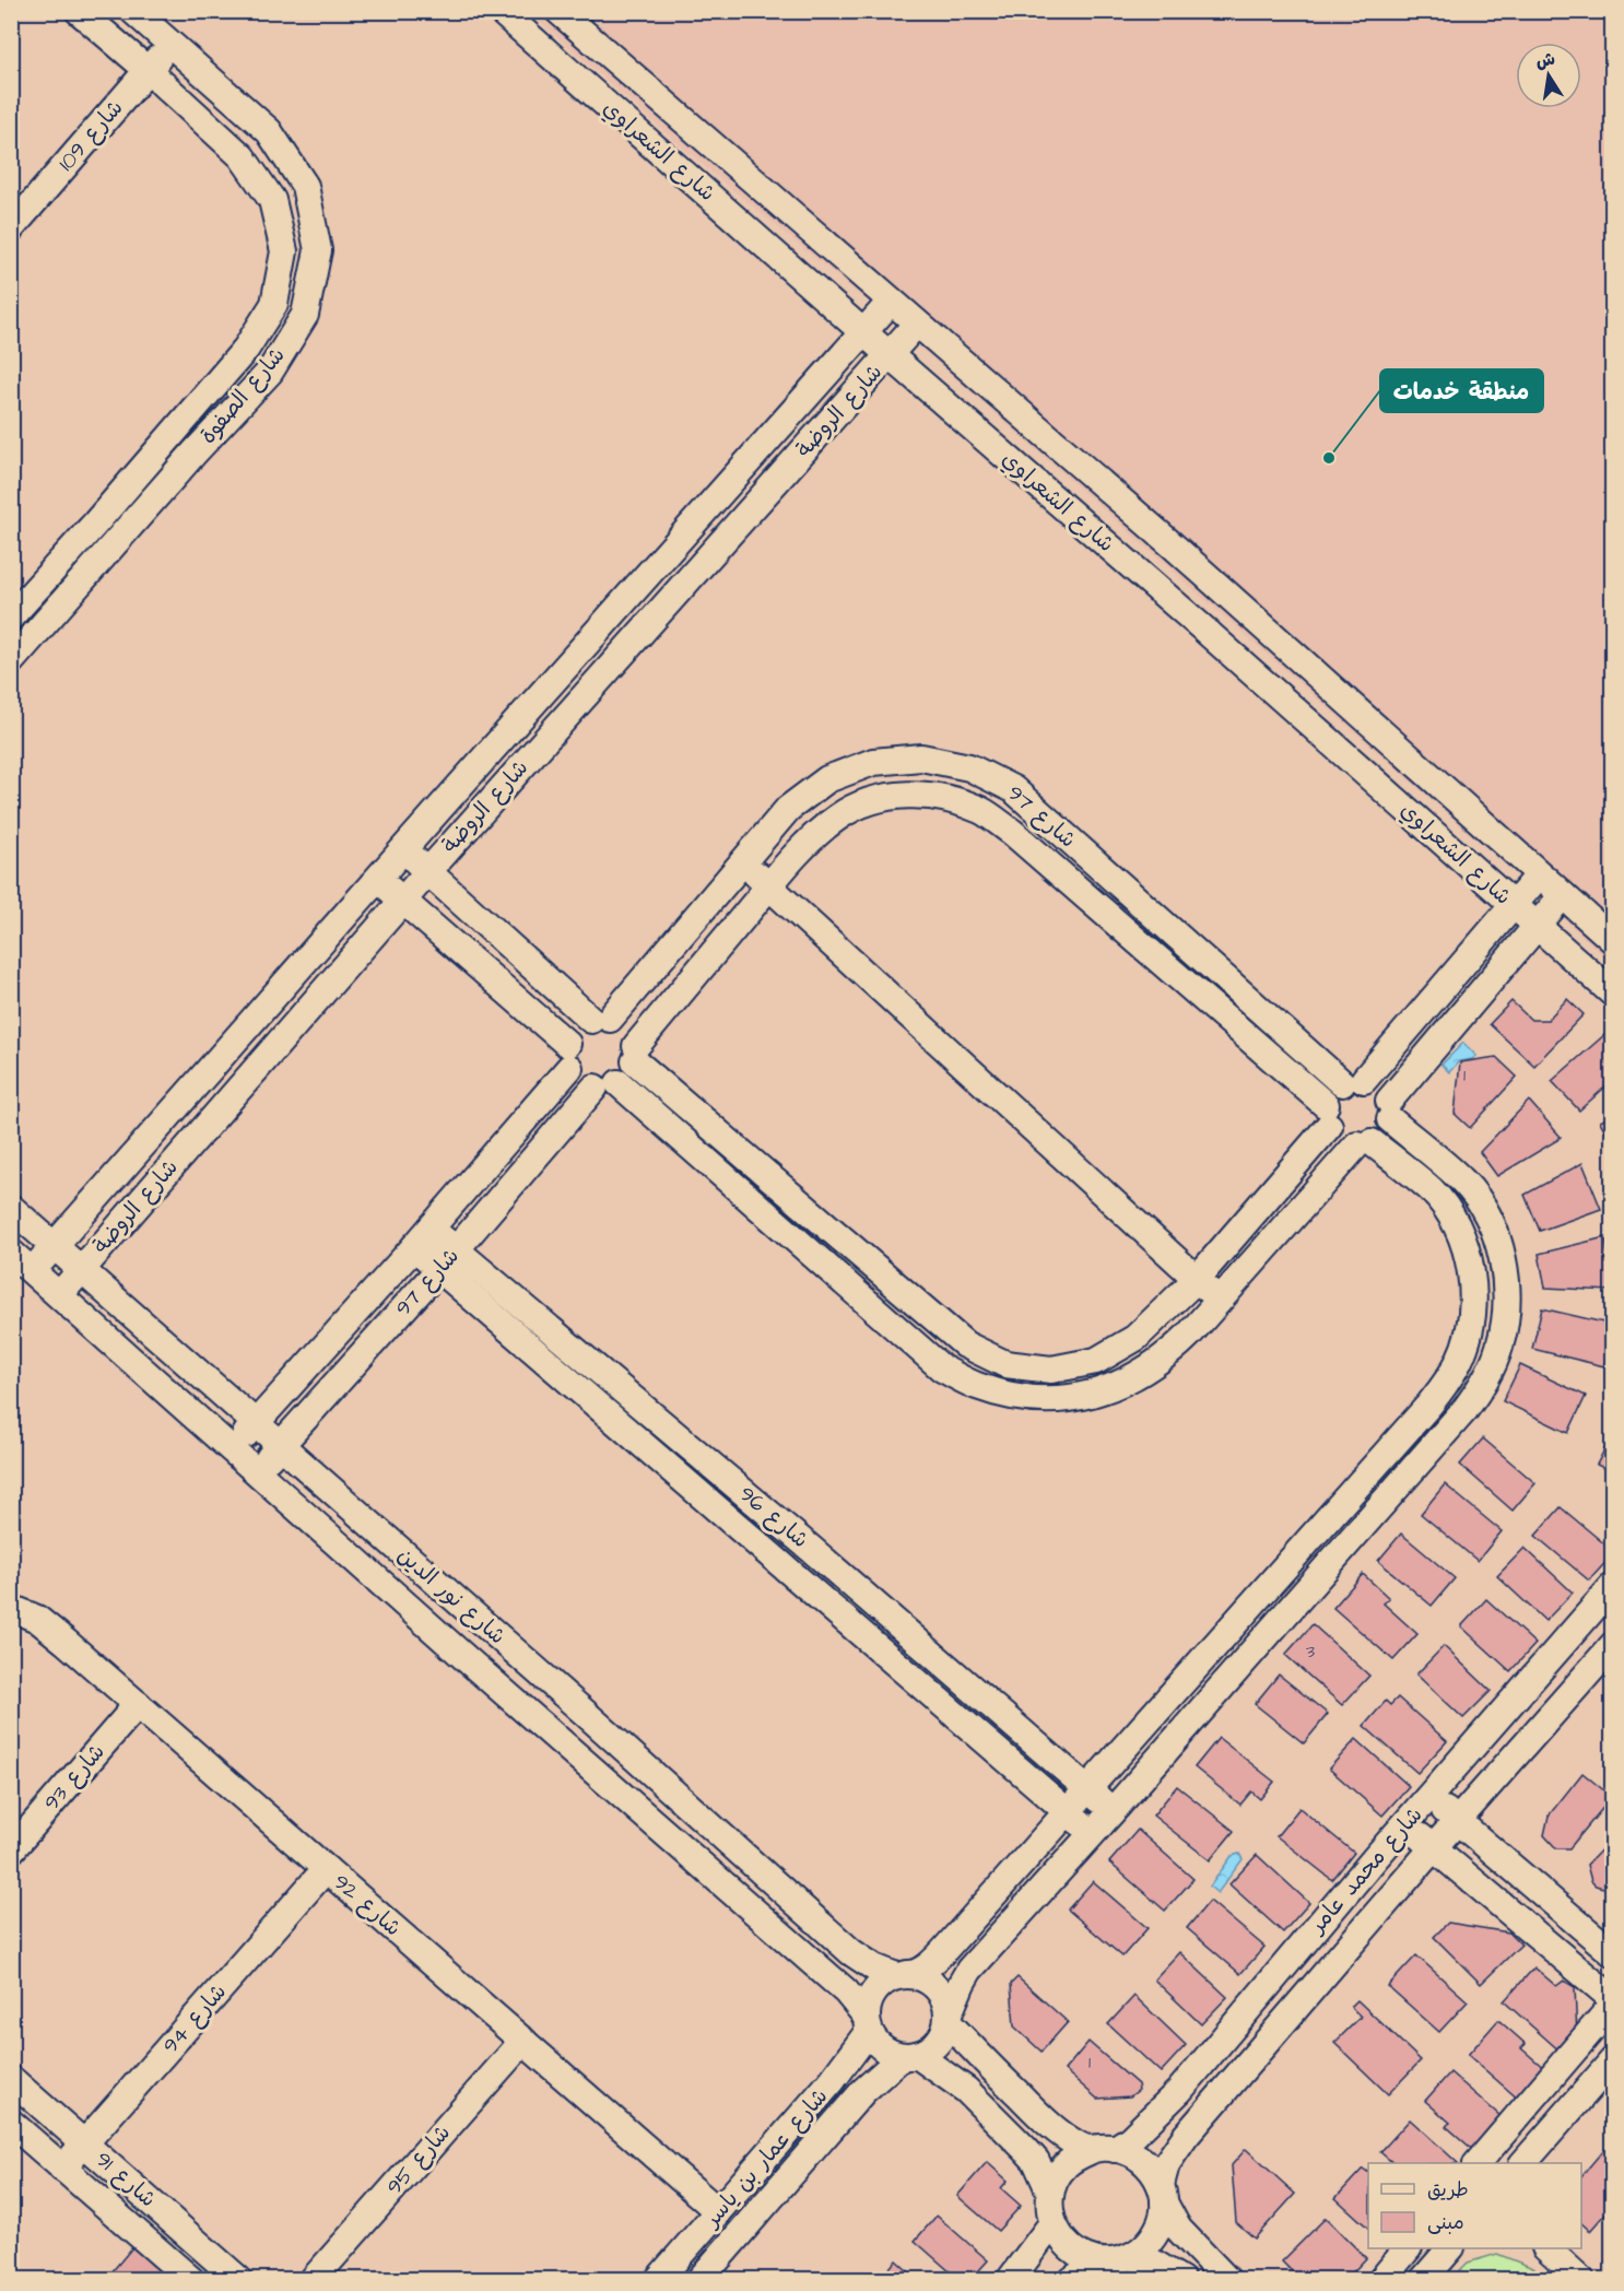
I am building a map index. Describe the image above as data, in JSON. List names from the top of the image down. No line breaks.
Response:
{"streets":{"street":["شارع 109","شارع الشعراوي","شارع الصفوة","شارع الروضة","شارع 97","شارع 96","شارع نور الدين","شارع 93","شارع محمد عامر","شارع 92","شارع 94","شارع عمار بن ياسر","شارع 95","شارع 91"]},"crossings":[["شارع 109","شارع الصفوة"],["شارع الشعراوي","شارع الروضة"],["شارع الروضة","شارع نور الدين"],["شارع 97","شارع 96"],["شارع 97","شارع نور الدين"],["شارع نور الدين","شارع عمار بن ياسر"],["شارع 93","شارع 92"],["شارع 92","شارع 94"],["شارع 92","شارع عمار بن ياسر"],["شارع 92","شارع 95"],["شارع 94","شارع 91"]],"places":["منطقة خدمات"],"house_numbers":["1","3","1"],"legend":["طريق","مبنى"],"north":"top"}
